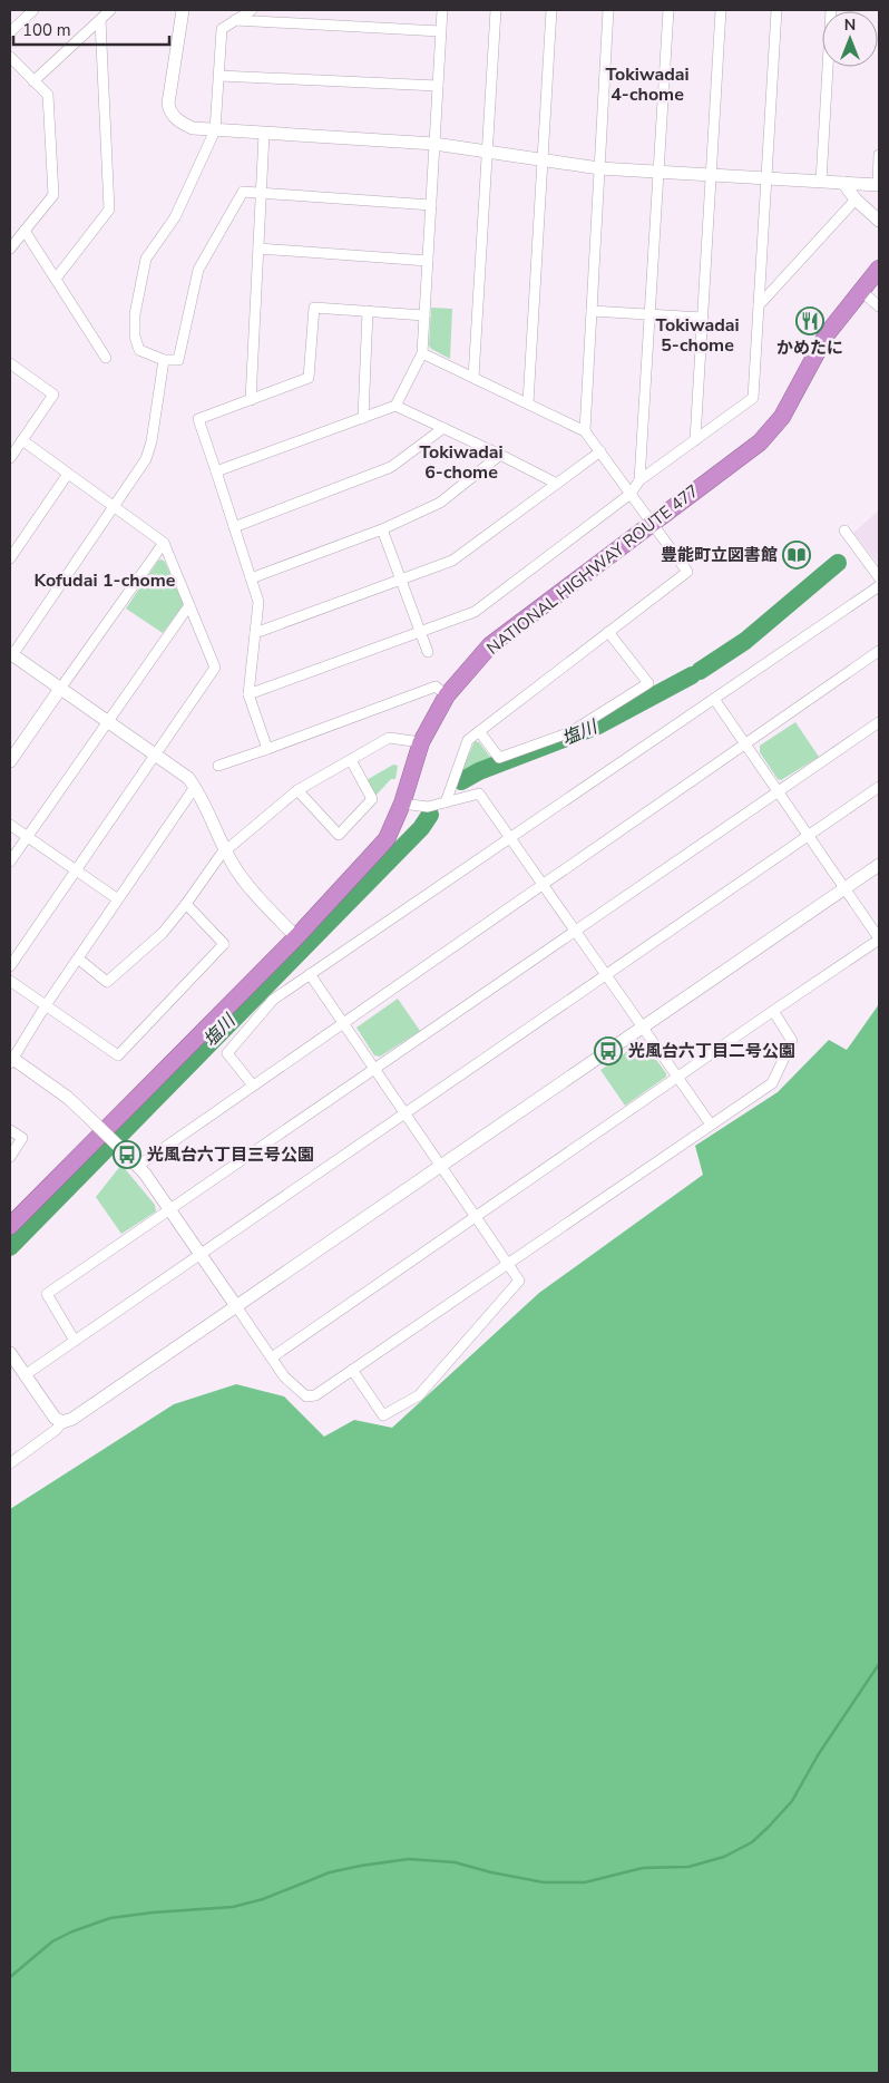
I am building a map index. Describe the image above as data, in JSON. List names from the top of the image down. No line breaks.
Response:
{"streets":{"highway":["NATIONAL HIGHWAY ROUTE 477"]},"districts":["Tokiwadai 4-chome","Tokiwadai 5-chome","Tokiwadai 6-chome","Kofudai 1-chome"],"water":["塩川"],"places":{"restaurant":["かめたに"],"library":["豊能町立図書館"],"bus stop":["光風台六丁目二号公園","光風台六丁目三号公園"]},"scale_bar":"100 m","north":"top"}
